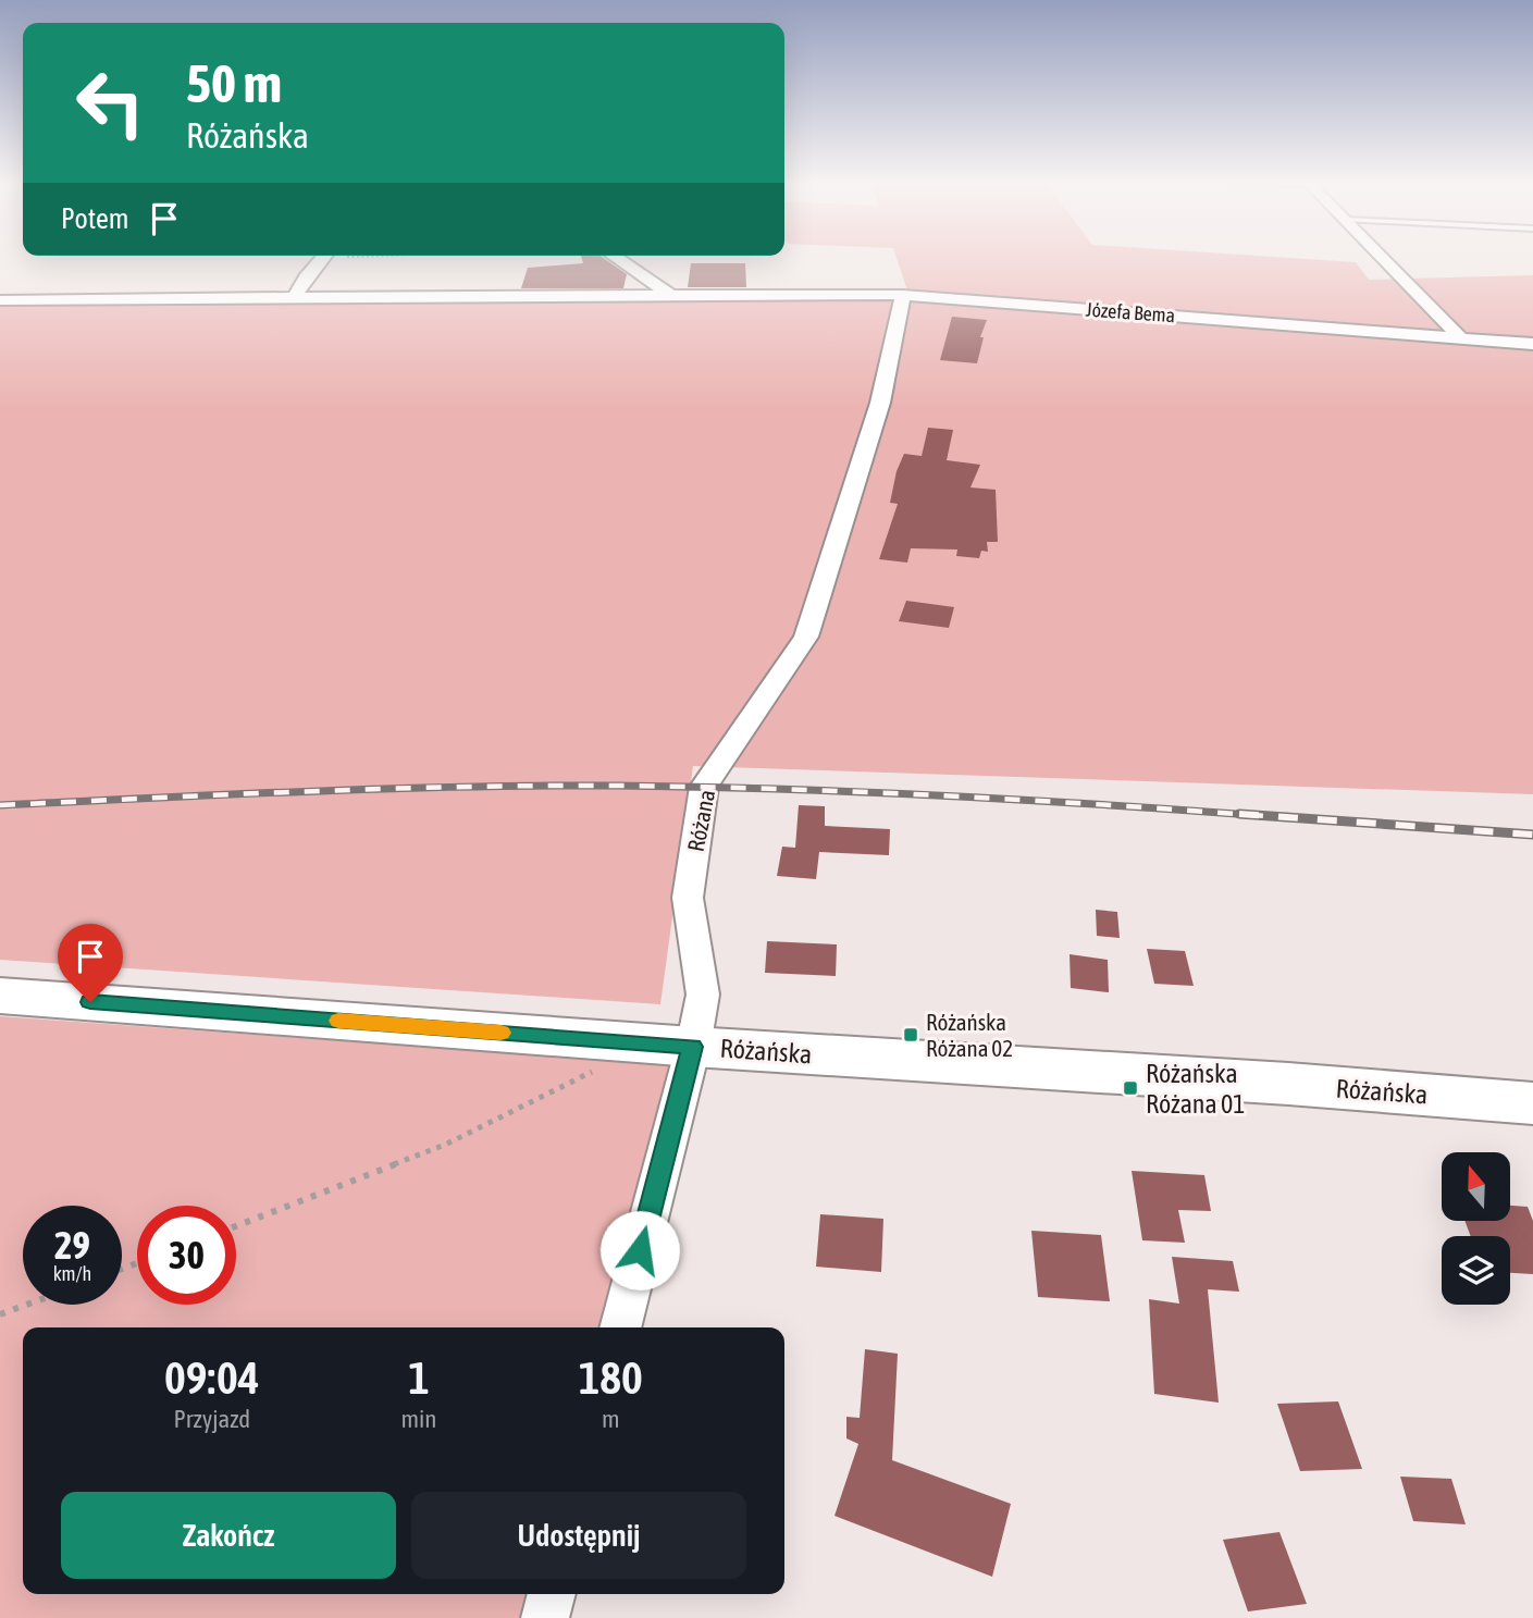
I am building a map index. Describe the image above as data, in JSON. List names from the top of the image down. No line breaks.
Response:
{"streets":{"main road":["Różańska"],"street":["Józefa Bema","Różana"]},"crossings":[["Józefa Bema","Różana"],["Różana","Różańska"]],"places":{"transit":["Różańska Różana 02","Różańska Różana 01"]},"north":"top","page":{"turn":["50 m","Różańska"],"then":"Potem","speed":"29 km/h","limit":"30","eta":["09:04","Przyjazd","1","min","180","m"],"buttons":["Zakończ","Udostępnij"]}}
